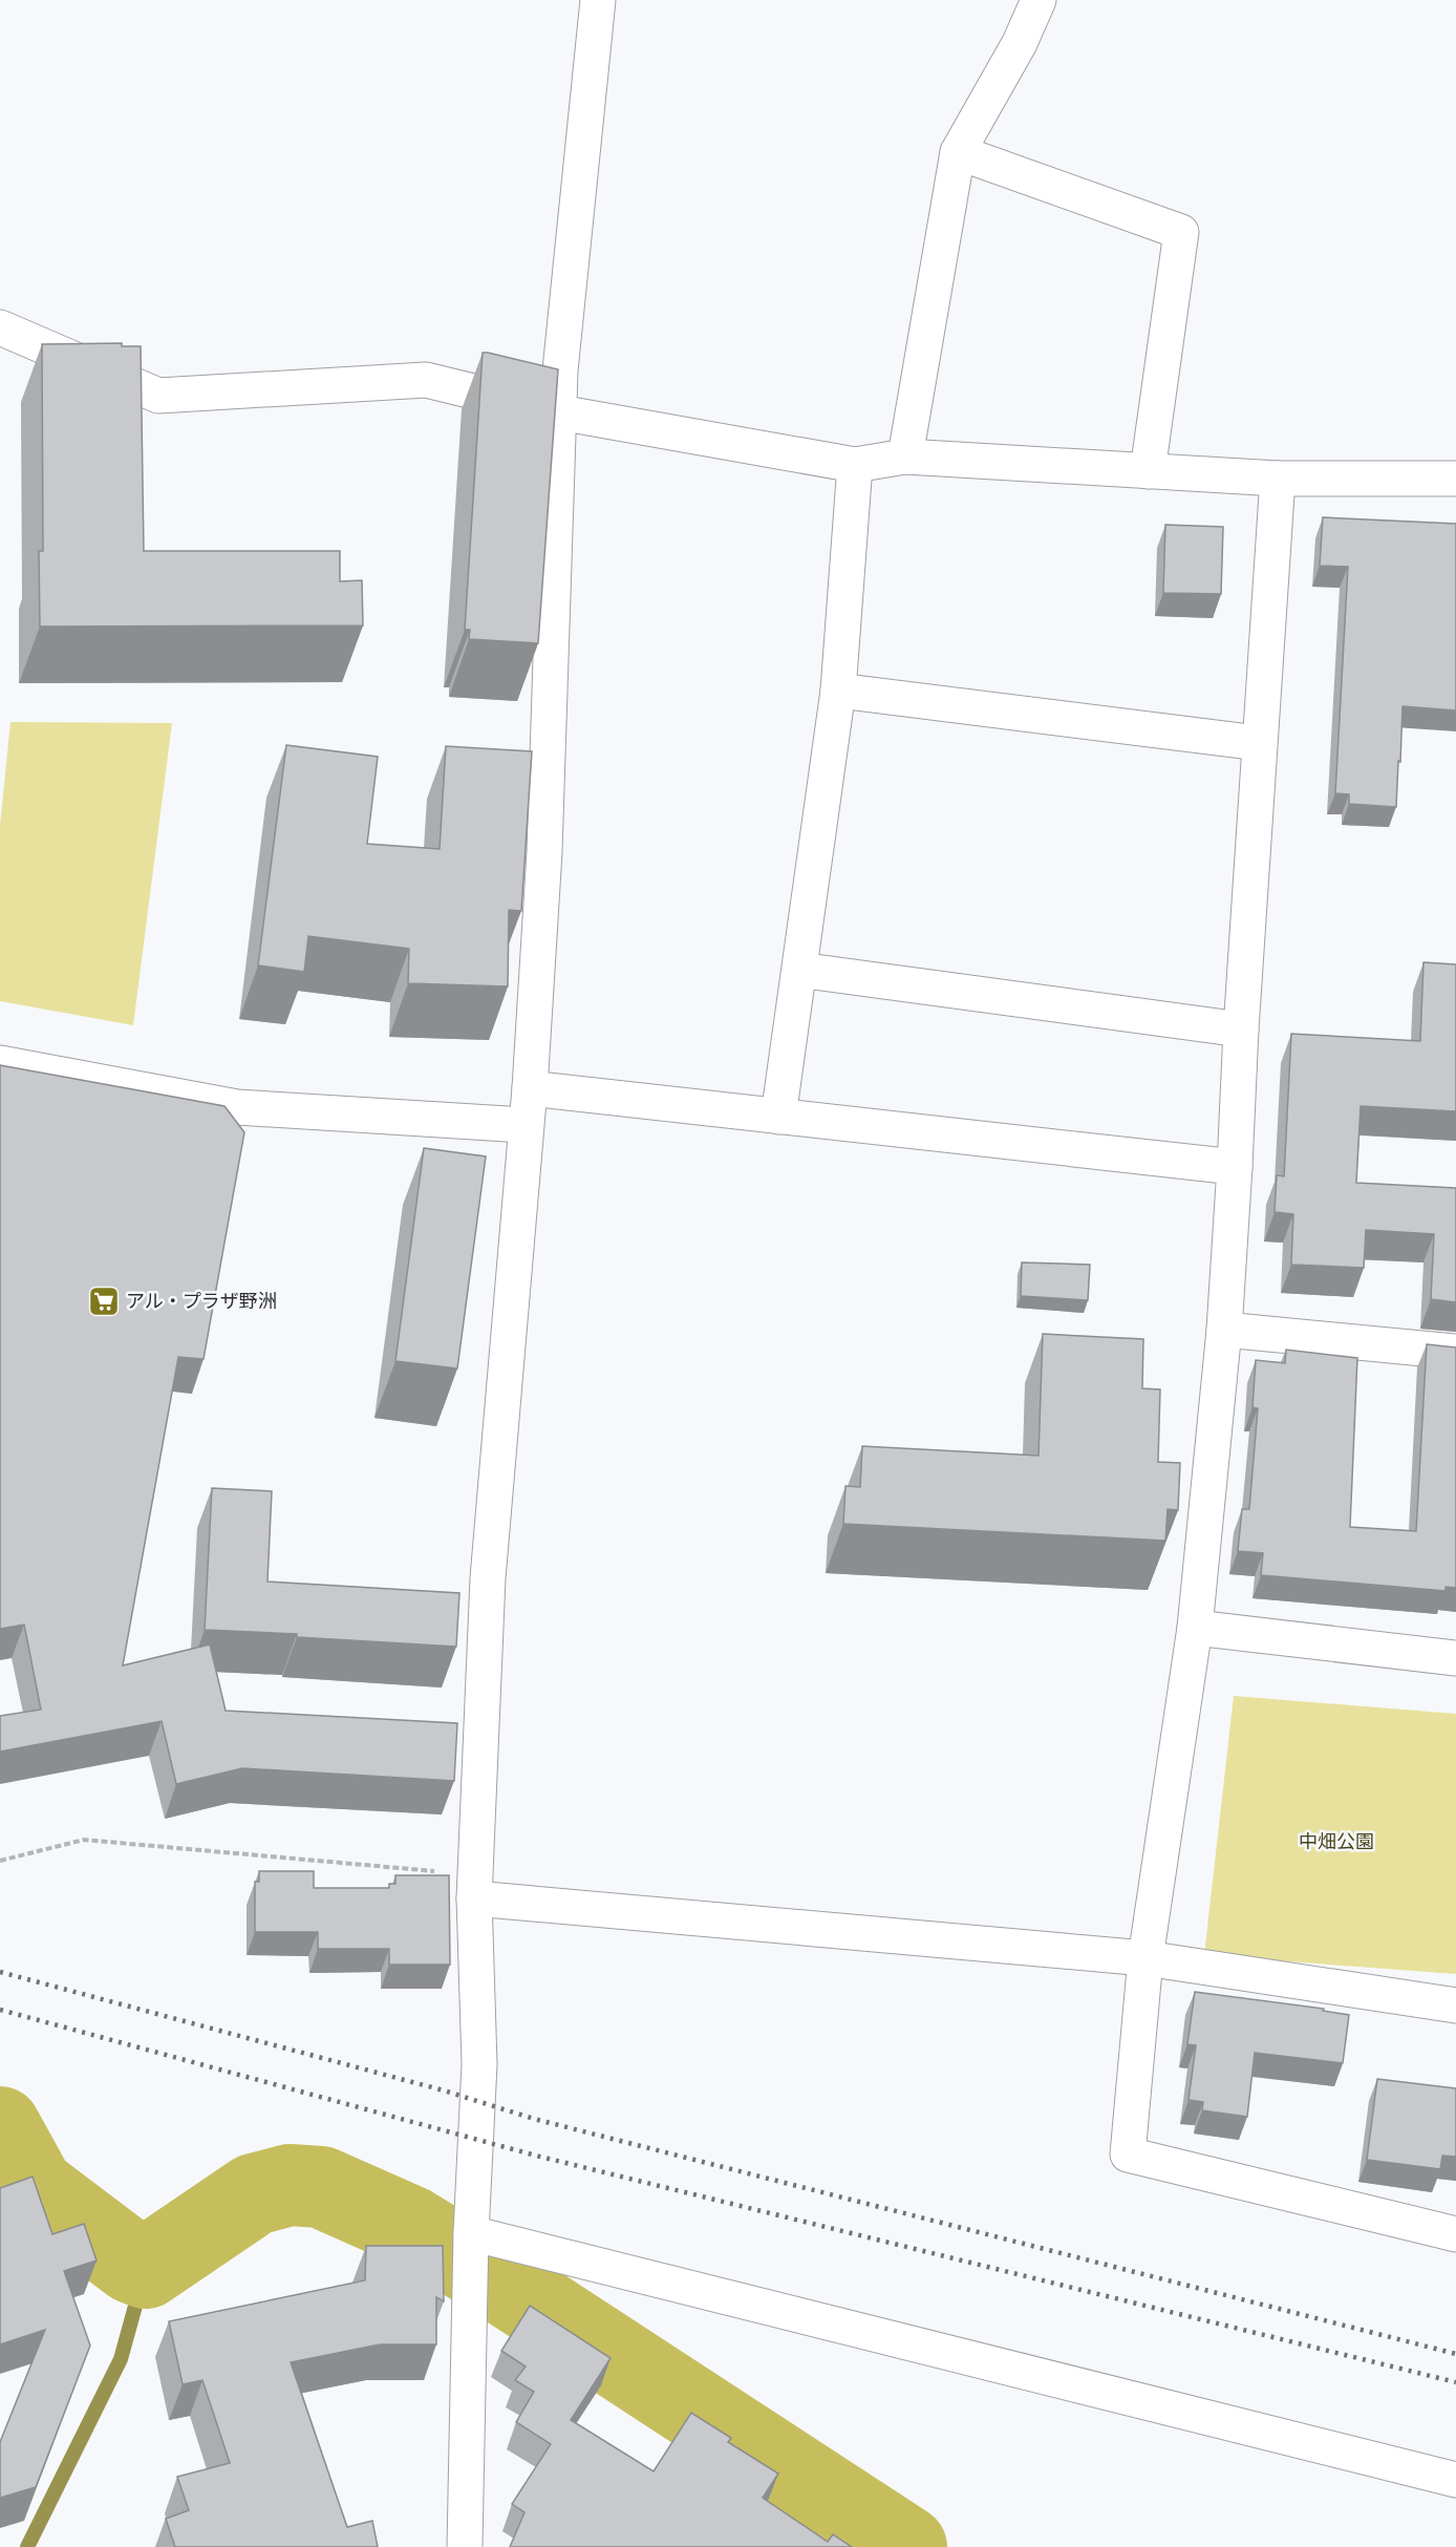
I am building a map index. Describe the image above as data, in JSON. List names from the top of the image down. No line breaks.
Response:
{"parks":["中畑公園"],"places":{"supermarket":["アル・プラザ野洲"]}}
